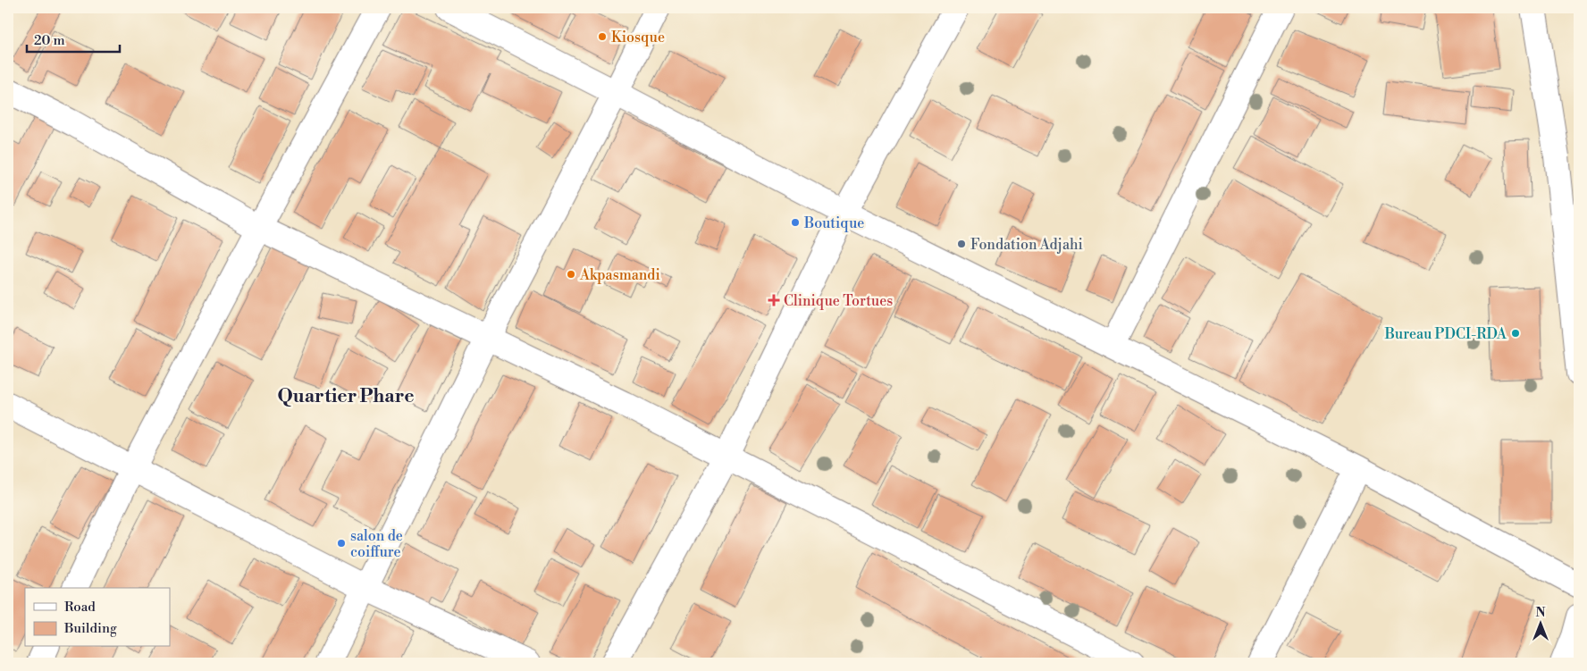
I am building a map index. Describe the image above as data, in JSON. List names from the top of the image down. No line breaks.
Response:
{"districts":["Quartier Phare"],"places":{"other":["Kiosque","Boutique","Fondation Adjahi","Akpasmandi","Bureau PDCI-RDA","salon de coiffure"],"health":["Clinique Tortues"]},"legend":["Road","Building"],"scale_bar":"20 m","north":"top"}
